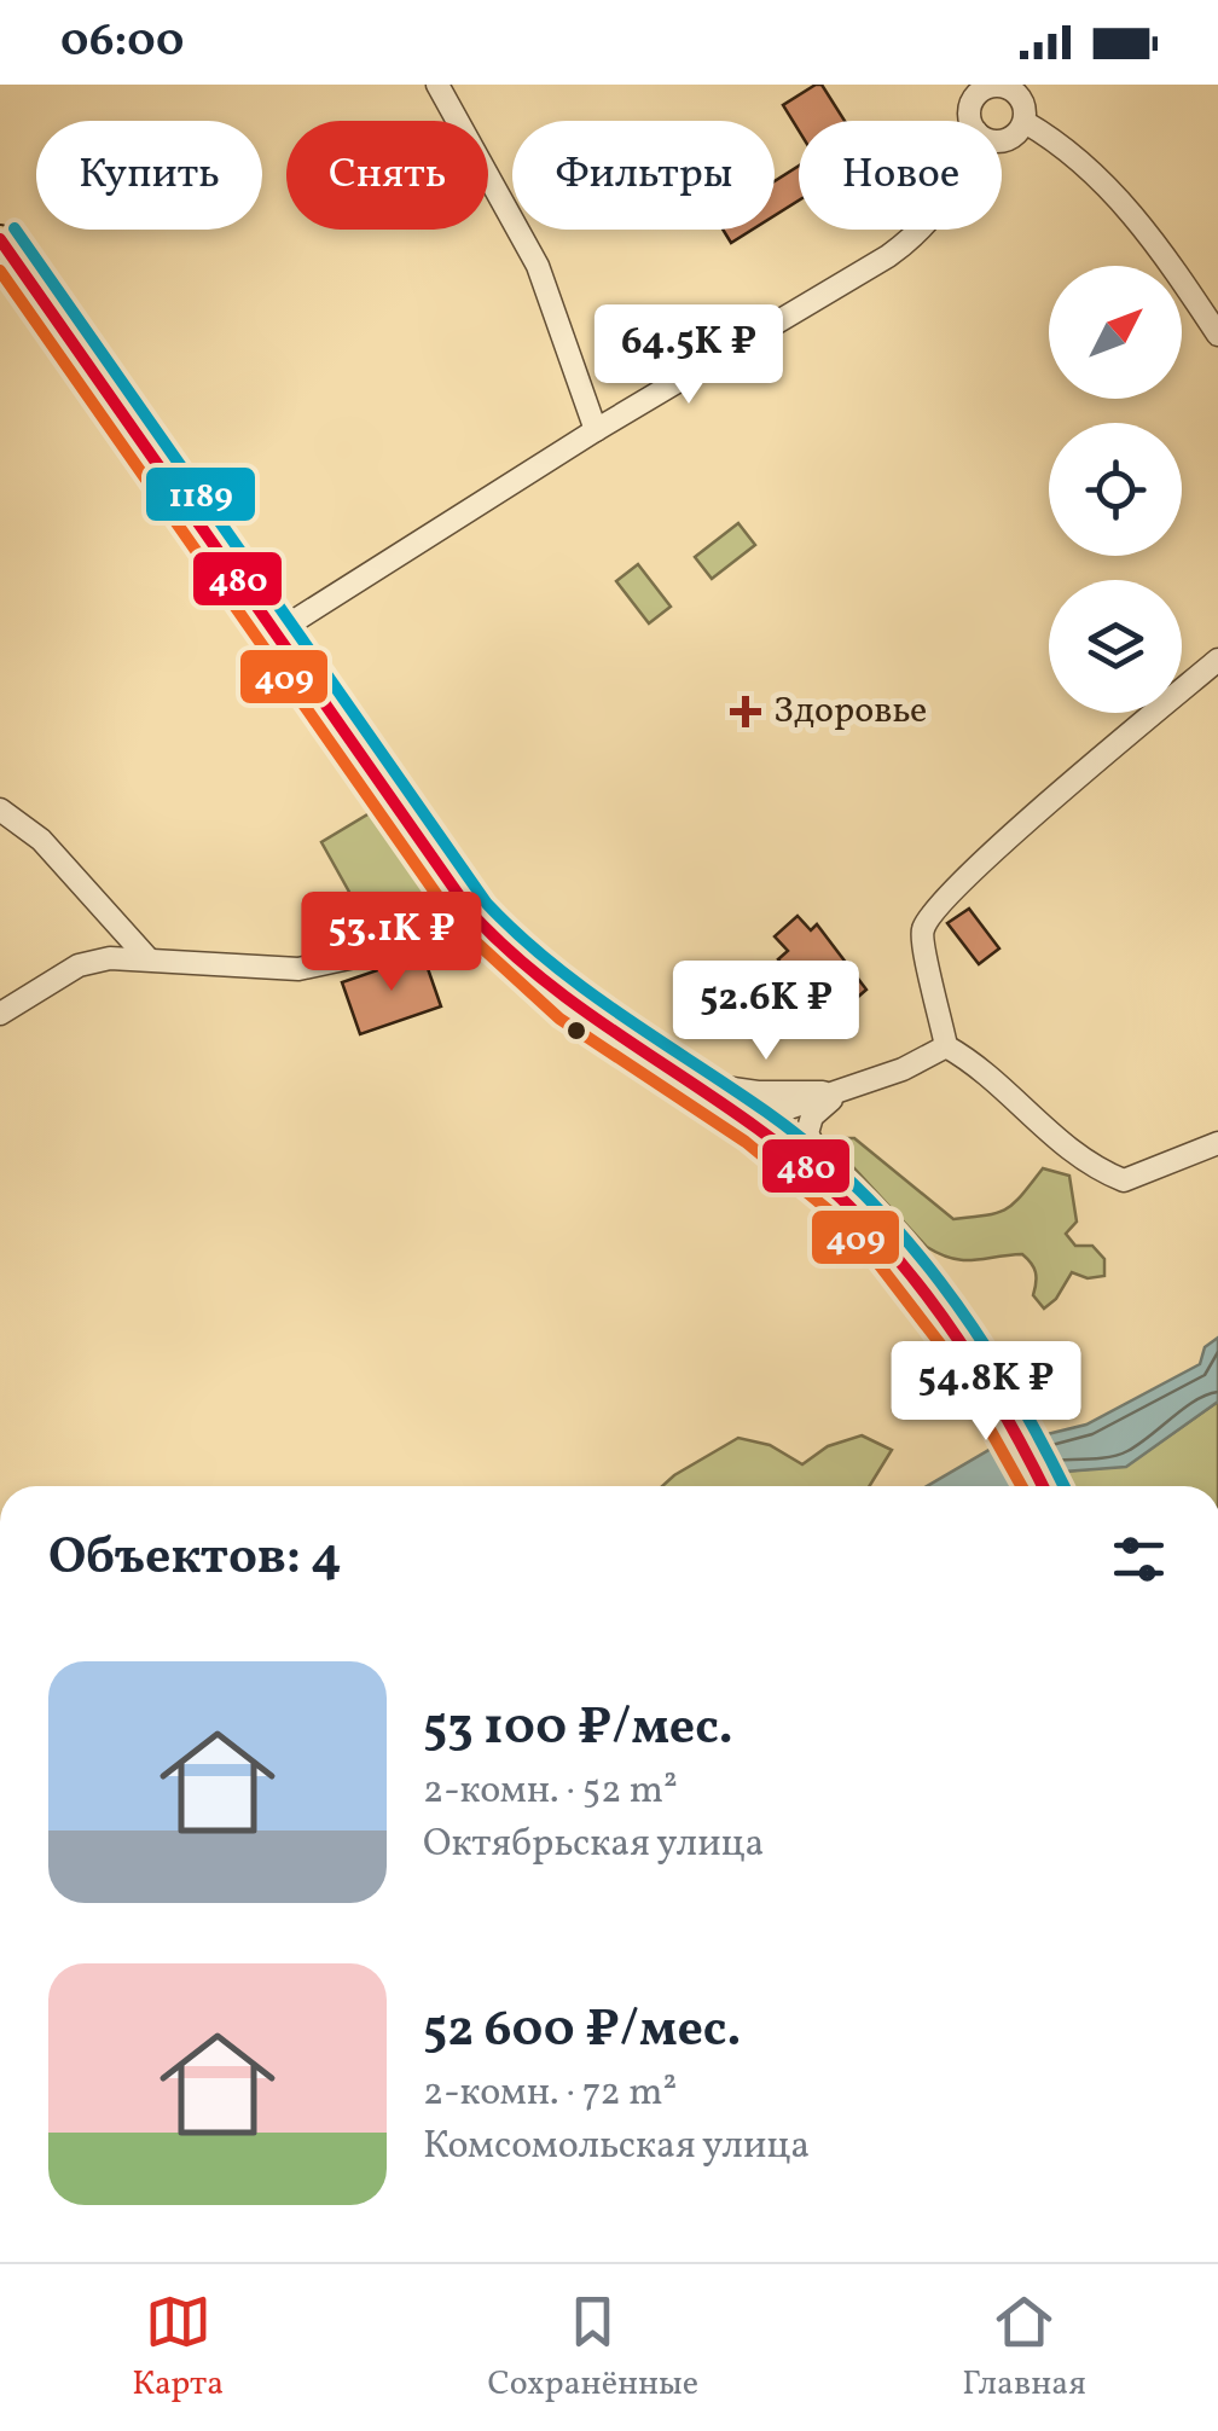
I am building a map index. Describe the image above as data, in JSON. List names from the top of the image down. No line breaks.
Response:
{"places":{"health":["Здоровье"]},"lines":["transit line 1189","transit line 480","transit line 409"],"north":"top right","page":{"status":"06:00","chip":["Купить","Снять","Фильтры","Новое"],"price":["64.5K ₽","53.1K ₽","52.6K ₽","54.8K ₽"],"heading":"Объектов: 4","list":[{"name":"53 100 ₽/мес.","note":"2-комн. · 52 m² · Октябрьская улица"},{"name":"52 600 ₽/мес.","note":"2-комн. · 72 m² · Комсомольская улица"}],"tabs":["Карта","Сохранённые","Главная"]}}
